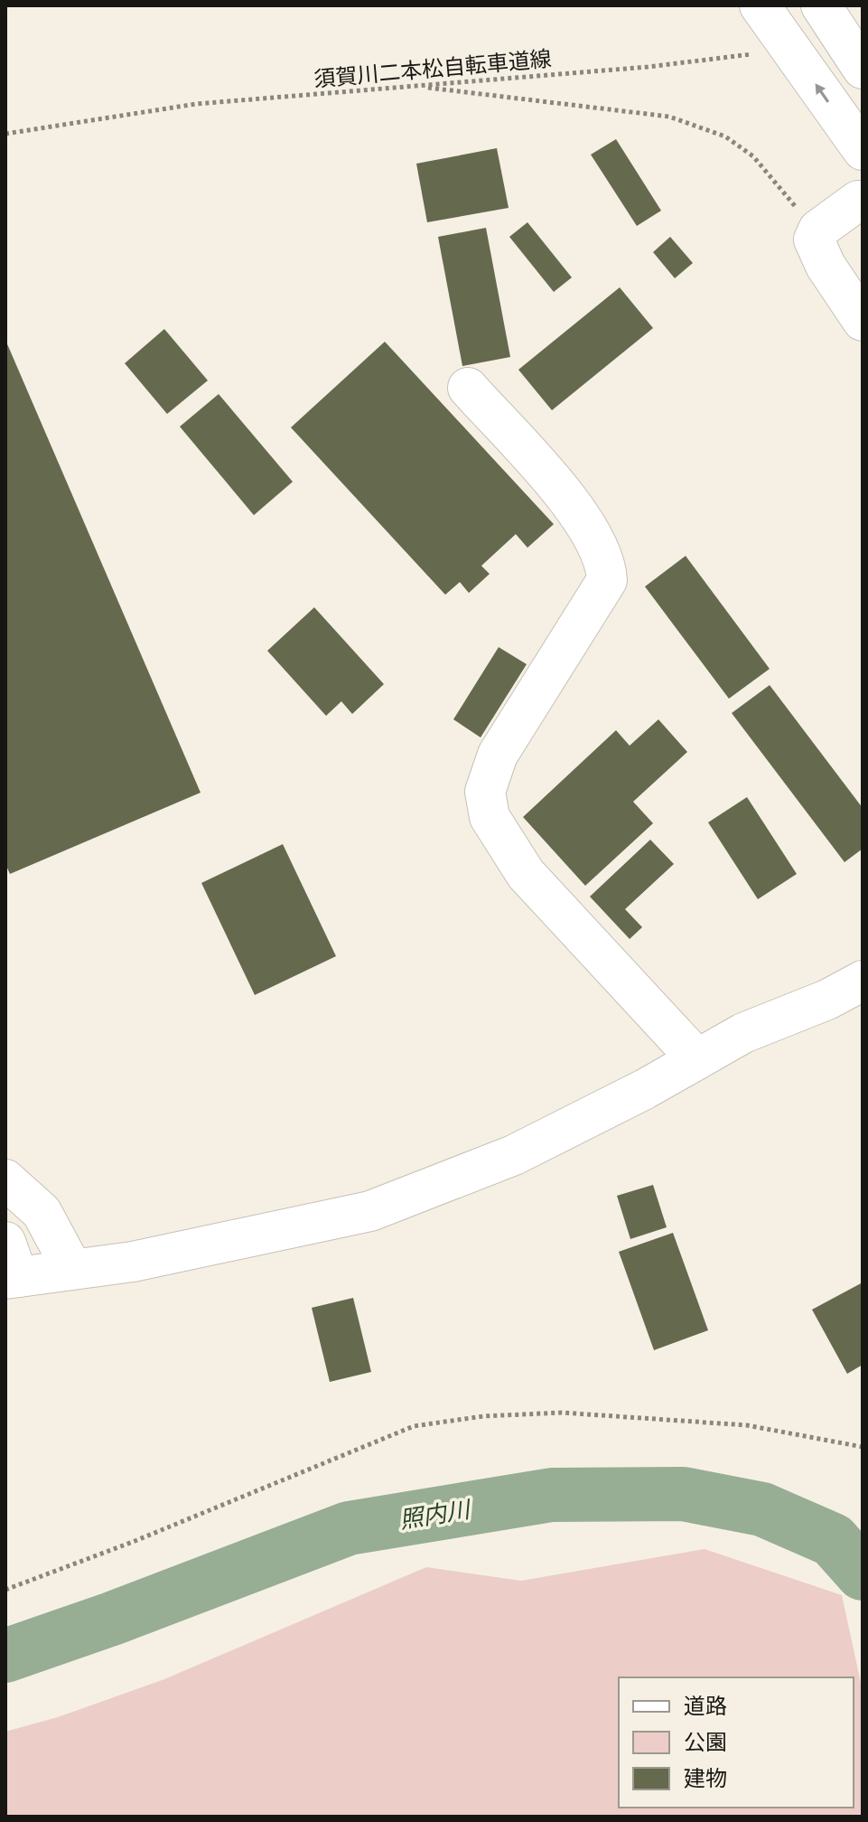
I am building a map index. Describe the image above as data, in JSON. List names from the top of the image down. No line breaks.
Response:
{"streets":{"path":["須賀川二本松自転車道線"]},"water":["照内川"],"legend":["道路","公園","建物"]}
